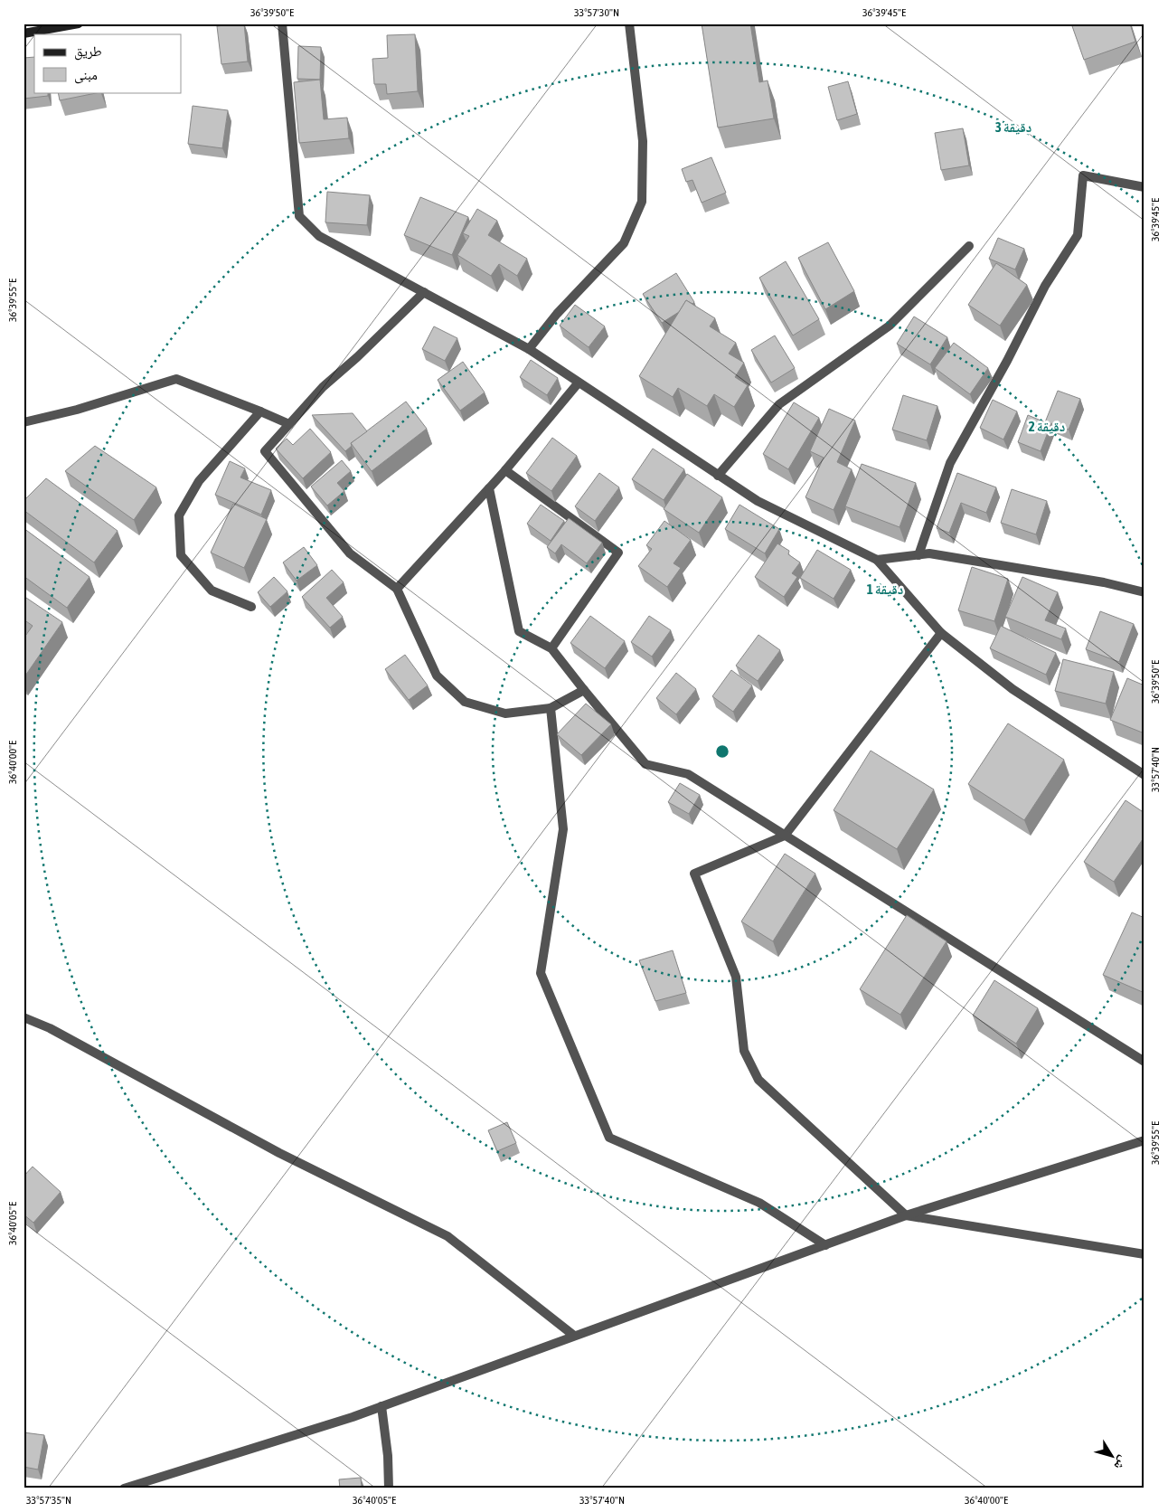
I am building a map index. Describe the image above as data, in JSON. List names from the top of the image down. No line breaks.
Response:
{"legend":["طريق","مبنى"],"north":"bottom right","coordinates":["36°39'50\"E","33°57'30\"N","36°39'45\"E","36°39'55\"E","36°40'00\"E","33°57'40\"N","36°40'05\"E","33°57'35\"N"],"rings":["3 دقيقة","2 دقيقة","1 دقيقة"]}
